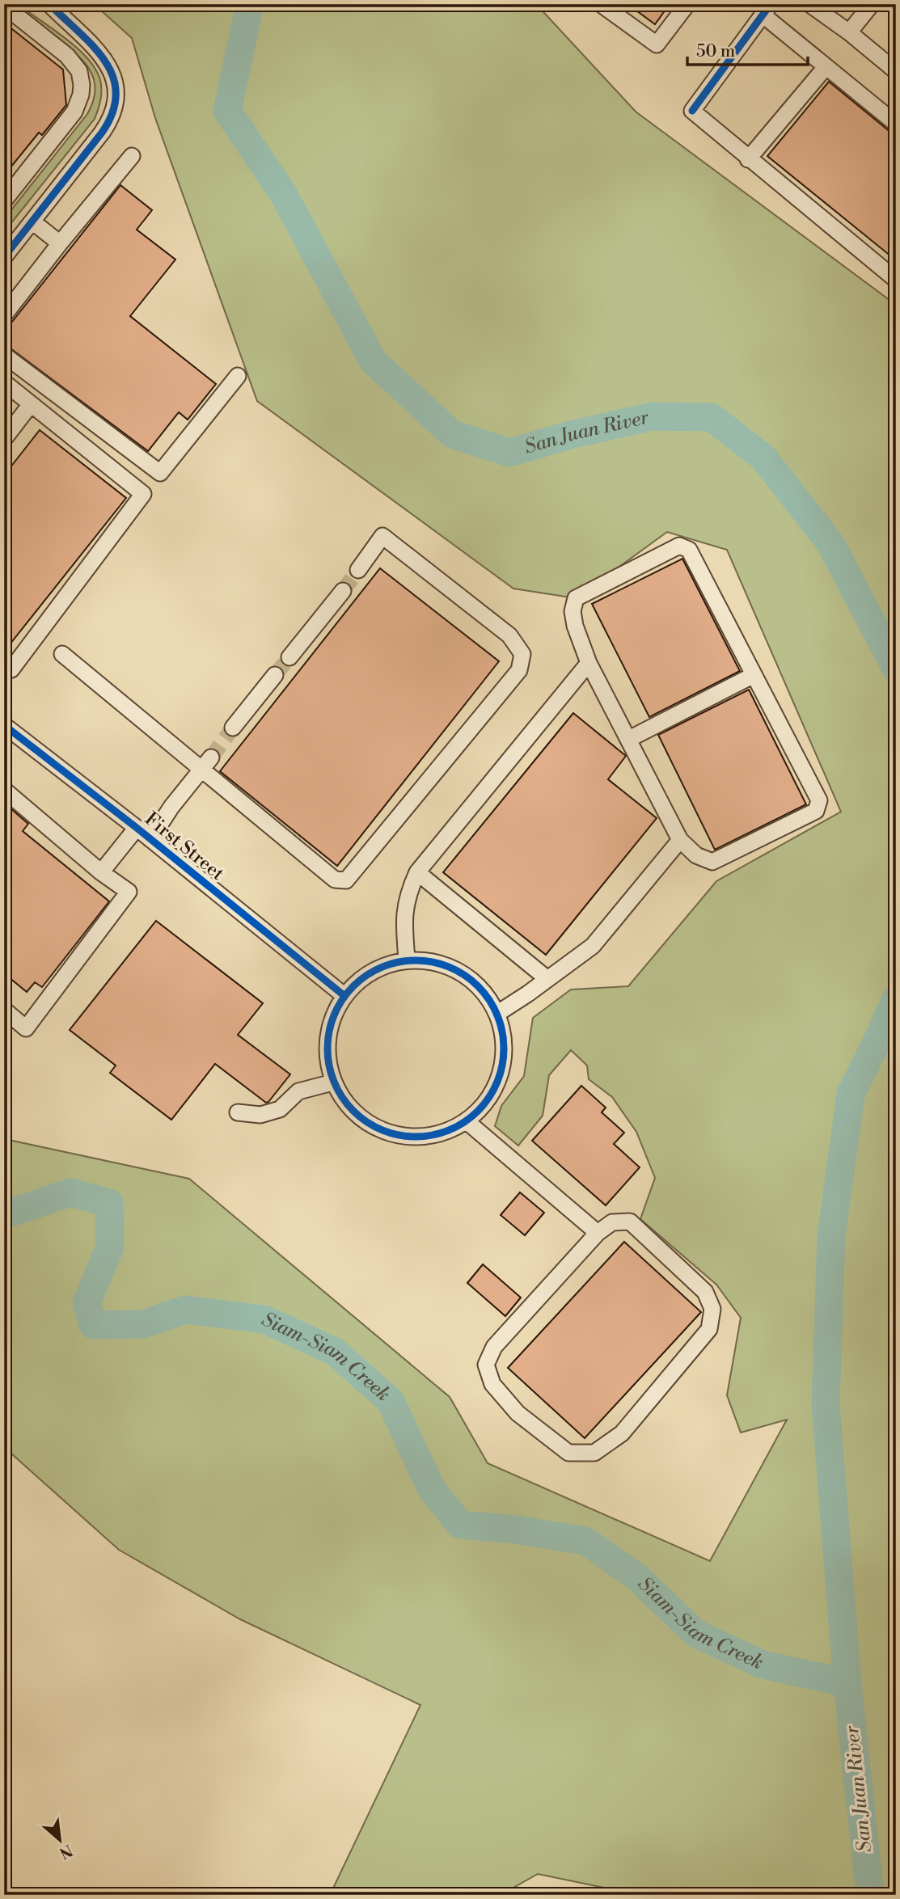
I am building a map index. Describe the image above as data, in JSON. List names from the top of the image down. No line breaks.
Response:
{"streets":{"street":["First Street"]},"water":["San Juan River","Siam-Siam Creek"],"scale_bar":"50 m","north":"bottom right"}
